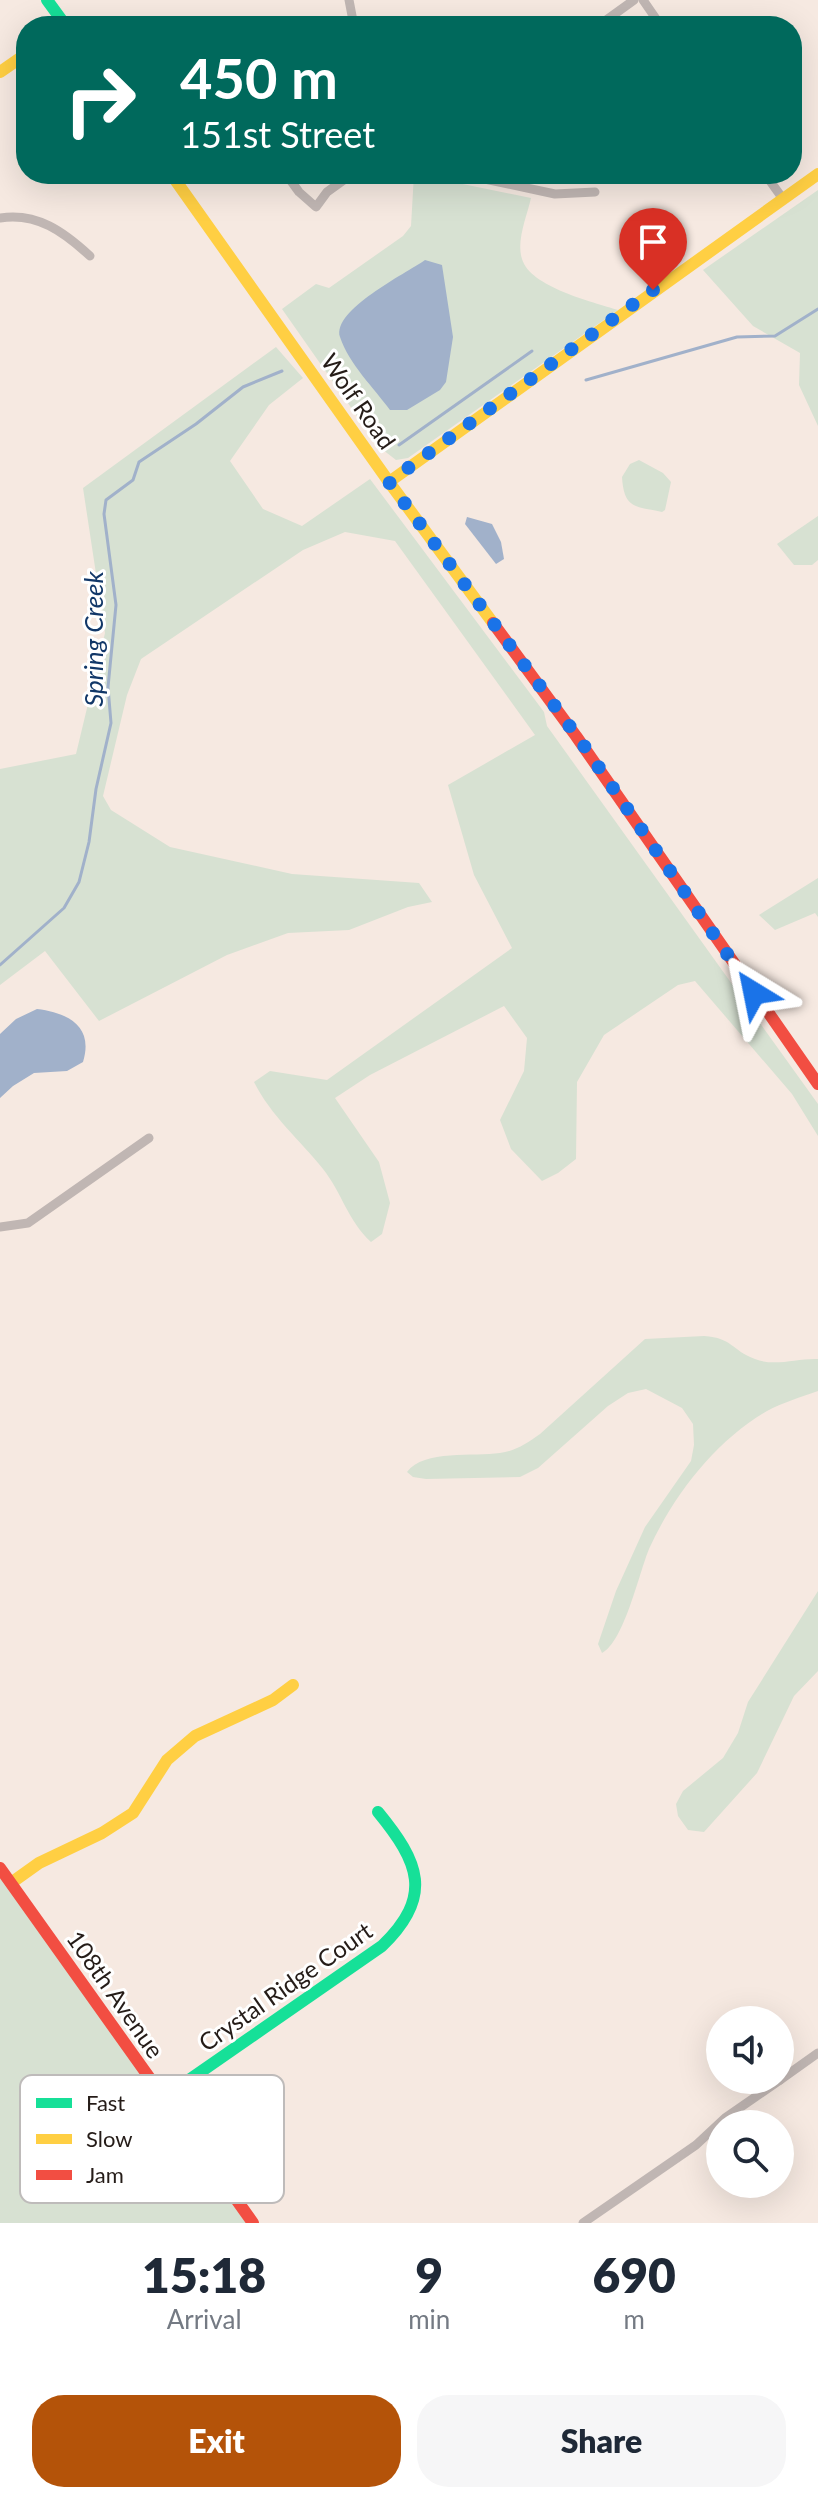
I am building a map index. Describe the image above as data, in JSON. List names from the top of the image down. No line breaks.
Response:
{"streets":{"street":["Wolf Road","Crystal Ridge Court","108th Avenue"]},"water":["Spring Creek"],"legend":["Fast","Slow","Jam"],"page":{"turn":["450 m","151st Street"],"eta":["15:18","Arrival","9","min","690","m"],"buttons":["Exit","Share"]}}
